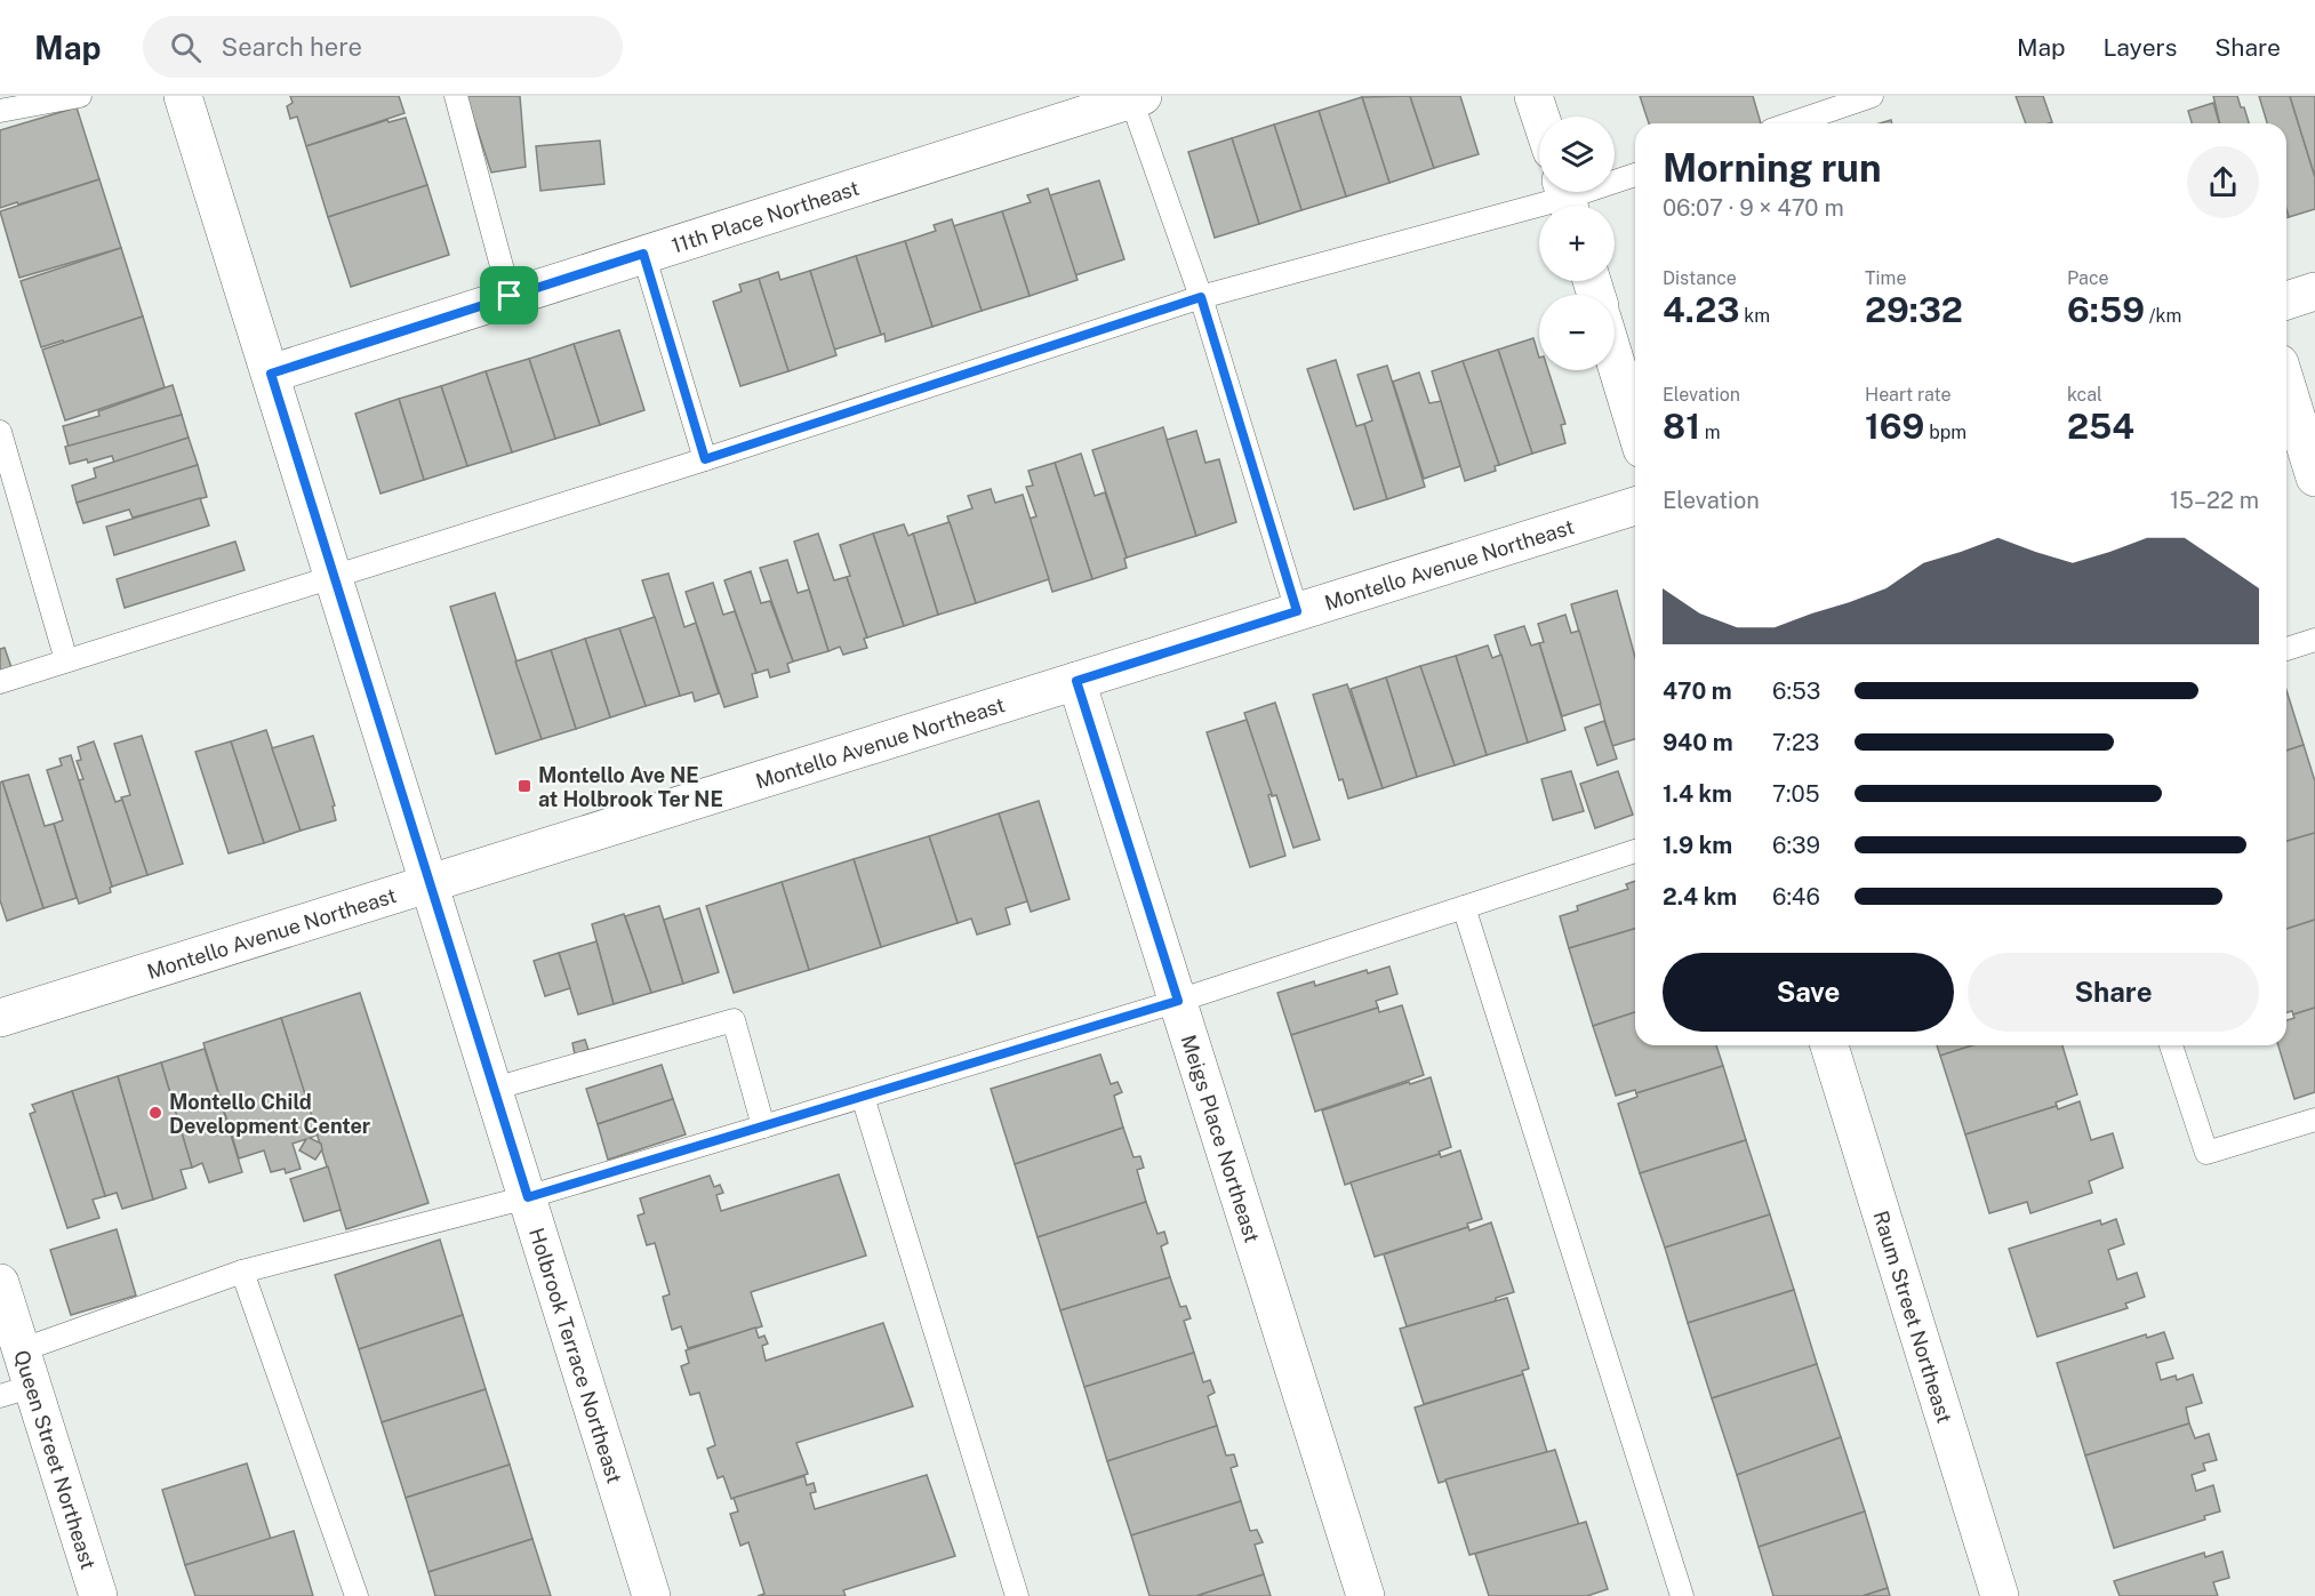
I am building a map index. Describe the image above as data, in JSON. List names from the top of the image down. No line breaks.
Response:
{"streets":{"street":["11th Place Northeast","Montello Avenue Northeast","Meigs Place Northeast","Raum Street Northeast","Holbrook Terrace Northeast","Queen Street Northeast"]},"crossings":[["11th Place Northeast","Holbrook Terrace Northeast"],["Montello Avenue Northeast","Meigs Place Northeast"],["Montello Avenue Northeast","Holbrook Terrace Northeast"]],"places":{"transit":["Montello Ave NE at Holbrook Ter NE"],"other":["Montello Child Development Center"]},"page":{"header":"Map","search":"Search here","nav":["Map","Layers","Share"],"map_buttons":["+","−"],"heading":["Morning run","06:07 · 9 × 470 m"],"stats":[["Distance","4.23 km"],["Time","29:32"],["Pace","6:59 /km"],["Elevation","81 m"],["Heart rate","169 bpm"],["kcal","254"]],"chart":["Elevation","15–22 m"],"list":[{"name":"470 m","note":"6:53"},{"name":"940 m","note":"7:23"},{"name":"1.4 km","note":"7:05"},{"name":"1.9 km","note":"6:39"},{"name":"2.4 km","note":"6:46"}],"buttons":["Save","Share"]}}
